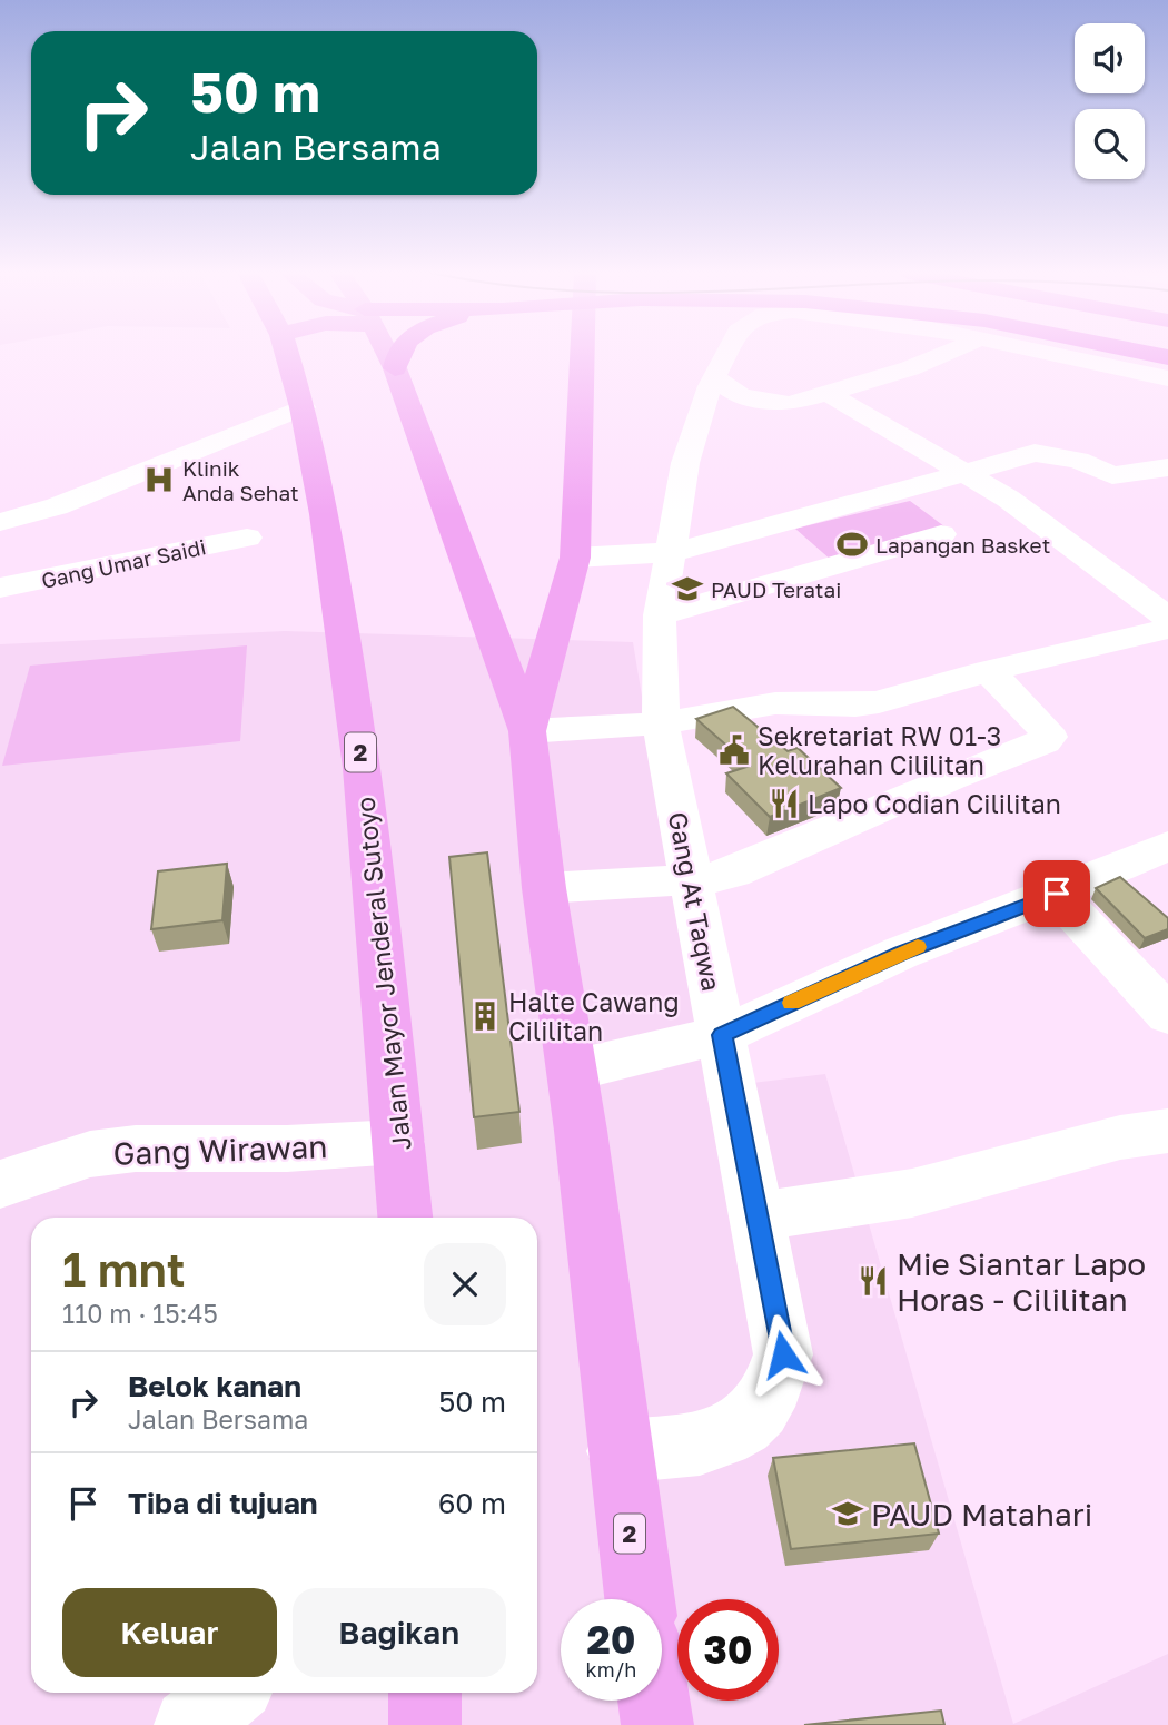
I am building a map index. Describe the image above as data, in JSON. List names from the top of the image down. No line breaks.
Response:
{"streets":{"highway":["2","Jalan Mayor Jenderal Sutoyo"],"street":["Gang Umar Saidi","Gang At Taqwa","Gang Wirawan"]},"crossings":[["2","Gang At Taqwa"],["Jalan Mayor Jenderal Sutoyo","Gang Wirawan"]],"places":{"hospital":["Klinik Anda Sehat"],"sports":["Lapangan Basket"],"school or university":["PAUD Teratai","PAUD Matahari"],"public building":["Sekretariat RW 01-3 Kelurahan Cililitan"],"restaurant":["Lapo Codian Cililitan","Mie Siantar Lapo Horas - Cililitan"],"building":["Halte Cawang Cililitan"]},"page":{"turn":["50 m","Jalan Bersama"],"heading":["1 mnt","110 m · 15:45"],"list":[{"name":"Belok kanan","note":"Jalan Bersama","value":"50 m"},{"name":"Tiba di tujuan","value":"60 m"}],"buttons":["Keluar","Bagikan"],"speed":"20 km/h","limit":"30"}}
